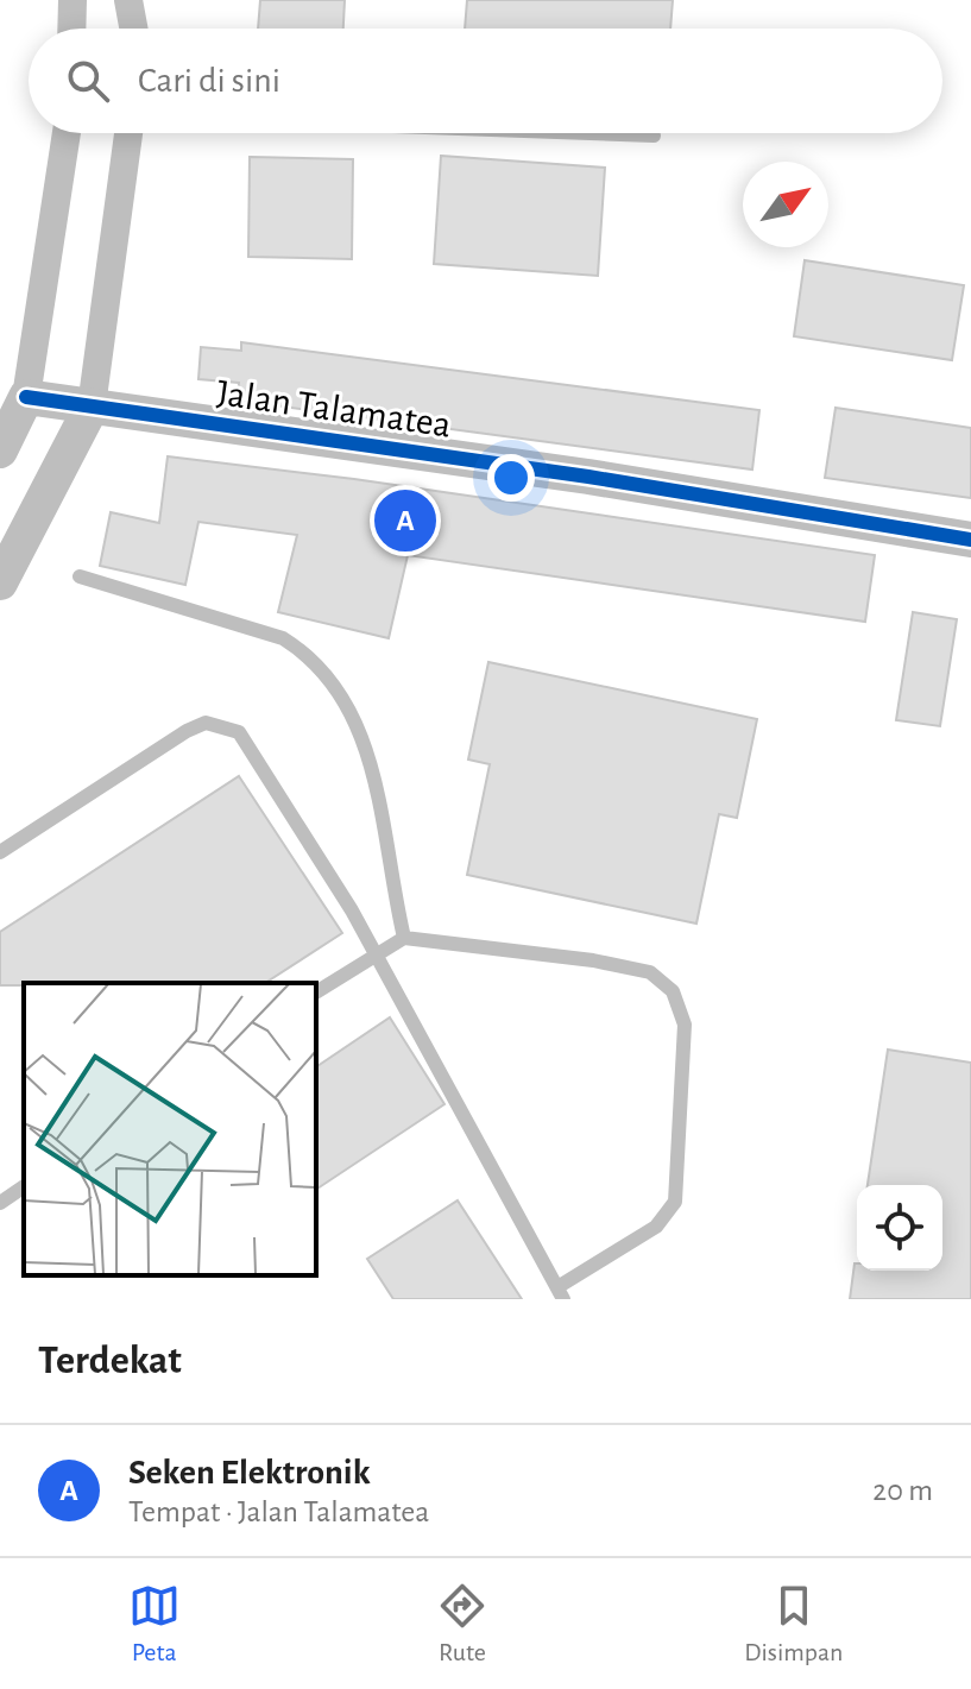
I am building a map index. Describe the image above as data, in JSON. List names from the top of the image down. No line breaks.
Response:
{"streets":{"street":["Jalan Talamatea"]},"north":"top right","page":{"search":"Cari di sini","pins":"A","heading":"Terdekat","list":[{"mark":"A","name":"Seken Elektronik","note":"Tempat · Jalan Talamatea","value":"20 m"}],"nav":["Peta","Rute","Disimpan"]}}
